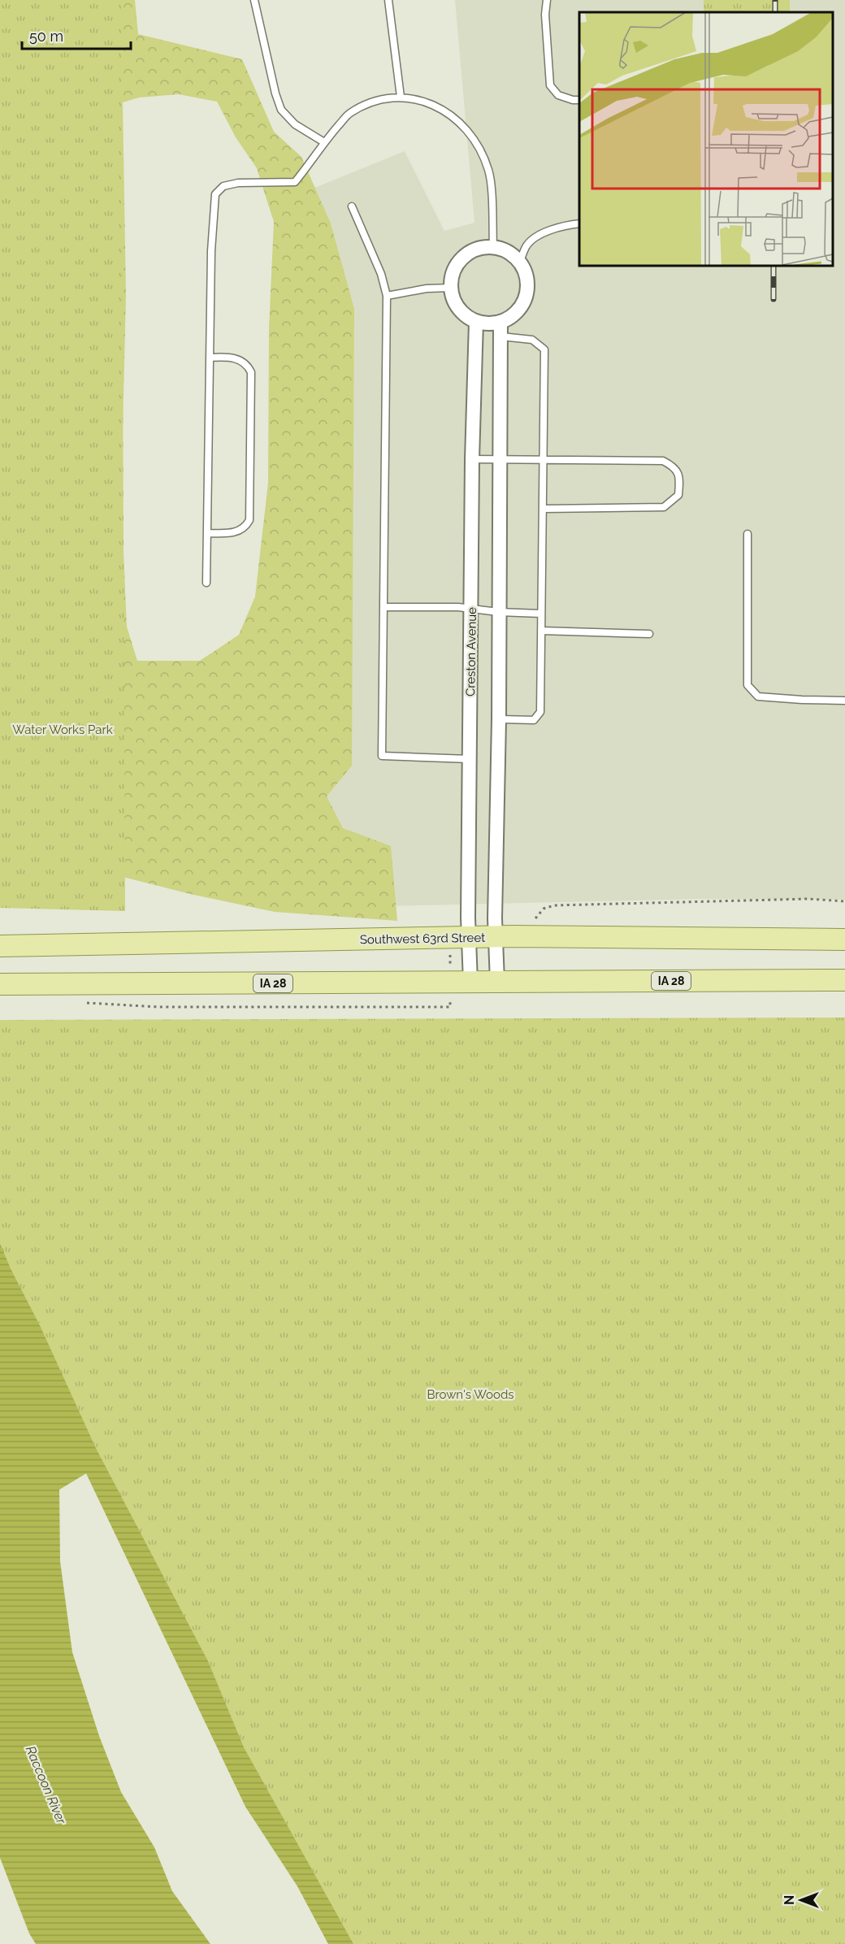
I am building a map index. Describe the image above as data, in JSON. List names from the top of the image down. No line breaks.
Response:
{"streets":{"main road":["Southwest 63rd Street","IA 28"],"street":["Creston Avenue"]},"crossings":[["Creston Avenue","Southwest 63rd Street"],["Creston Avenue","IA 28"]],"water":["Raccoon River"],"parks":["Water Works Park","Brown's Woods"],"scale_bar":"50 m","north":"left"}
